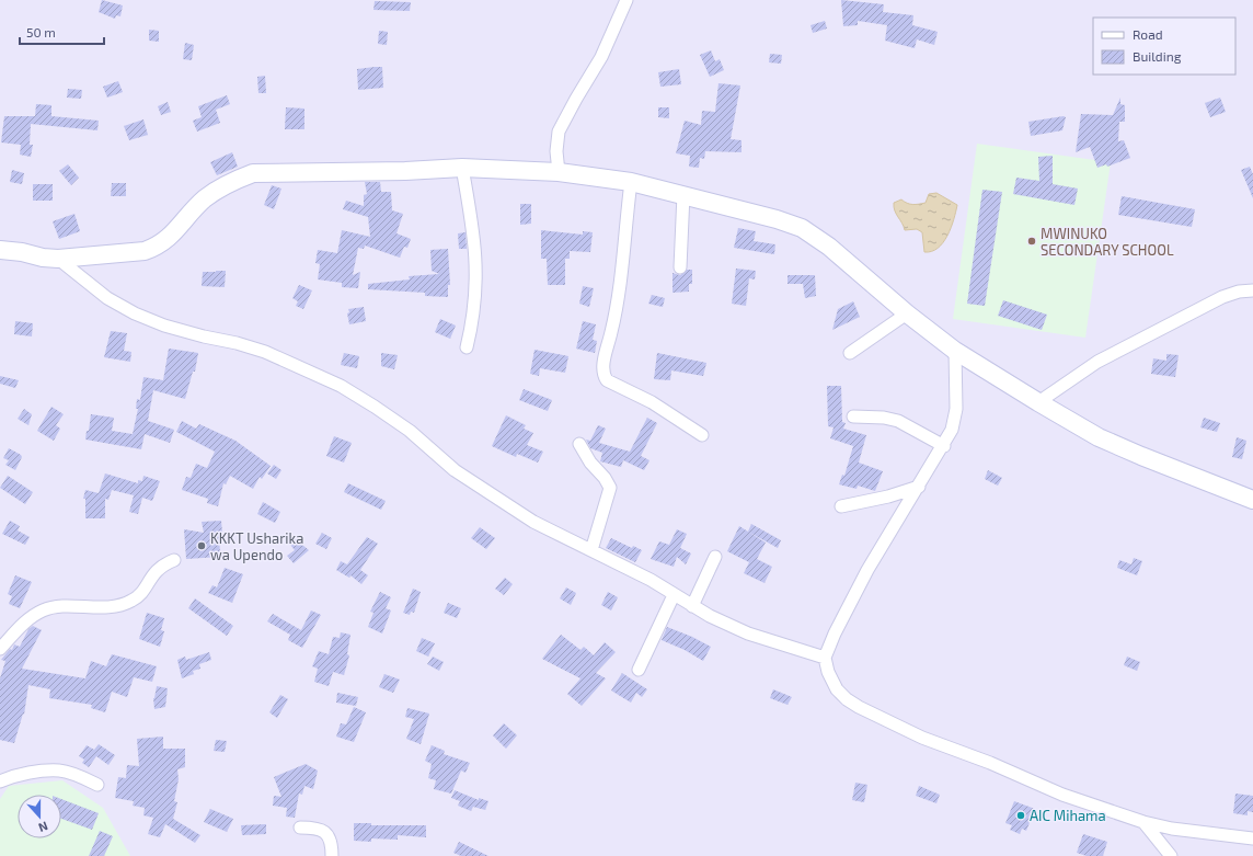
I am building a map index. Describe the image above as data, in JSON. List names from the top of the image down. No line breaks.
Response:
{"places":["MWINUKO SECONDARY SCHOOL","KKKT Usharika wa Upendo","AIC Mihama"],"legend":["Road","Building"],"scale_bar":"50 m","north":"bottom"}
